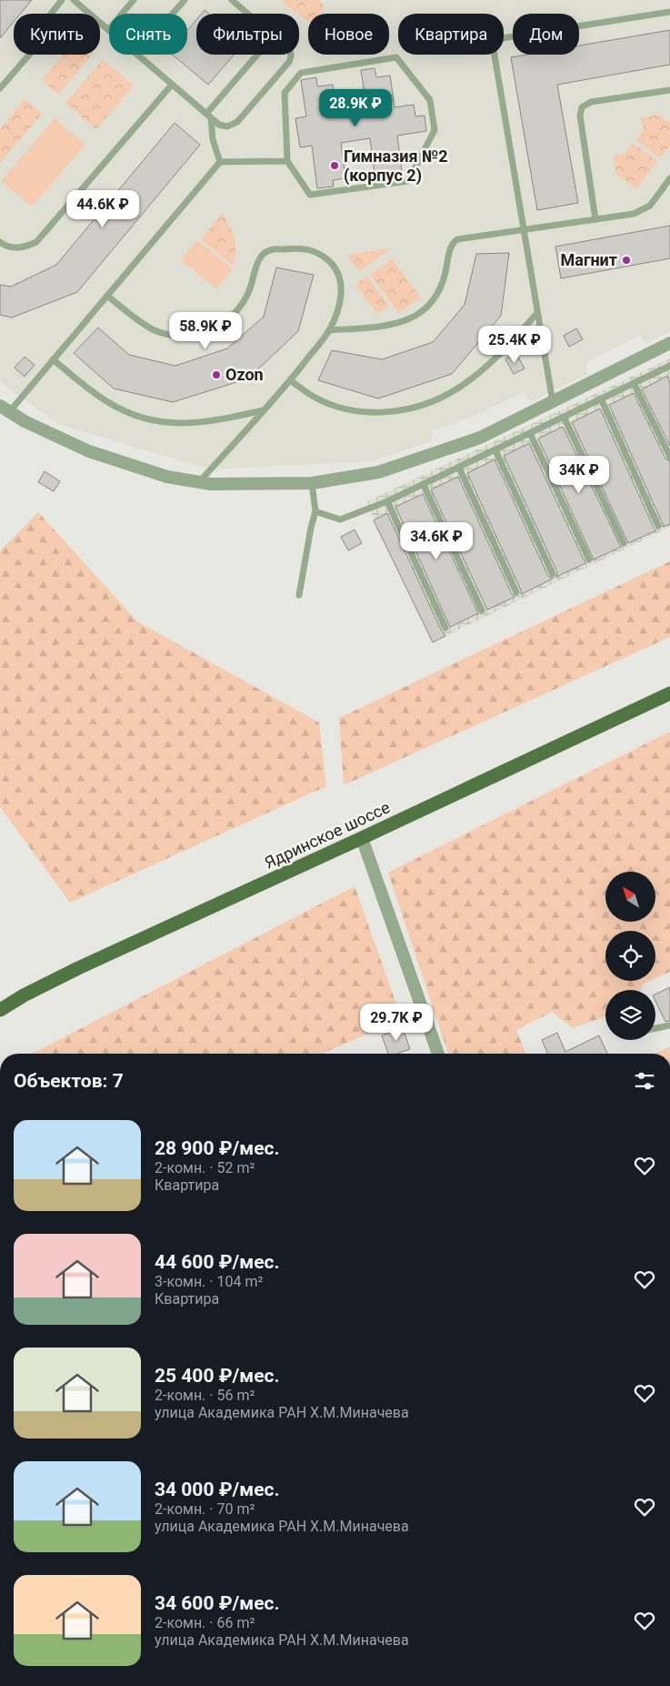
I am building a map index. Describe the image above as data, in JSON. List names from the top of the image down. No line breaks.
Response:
{"streets":{"main road":["Ядринское шоссе"]},"places":["Гимназия №2 (корпус 2)","Магнит","Ozon"],"north":"top left","page":{"chip":["Купить","Снять","Фильтры","Новое","Квартира","Дом"],"price":["28.9K ₽","44.6K ₽","58.9K ₽","25.4K ₽","34K ₽","34.6K ₽","29.7K ₽"],"heading":"Объектов: 7","list":[{"name":"28 900 ₽/мес.","note":"2-комн. · 52 m² · Квартира"},{"name":"44 600 ₽/мес.","note":"3-комн. · 104 m² · Квартира"},{"name":"25 400 ₽/мес.","note":"2-комн. · 56 m² · улица Академика РАН Х.М.Миначева"},{"name":"34 000 ₽/мес.","note":"2-комн. · 70 m² · улица Академика РАН Х.М.Миначева"},{"name":"34 600 ₽/мес.","note":"2-комн. · 66 m² · улица Академика РАН Х.М.Миначева"}]}}
